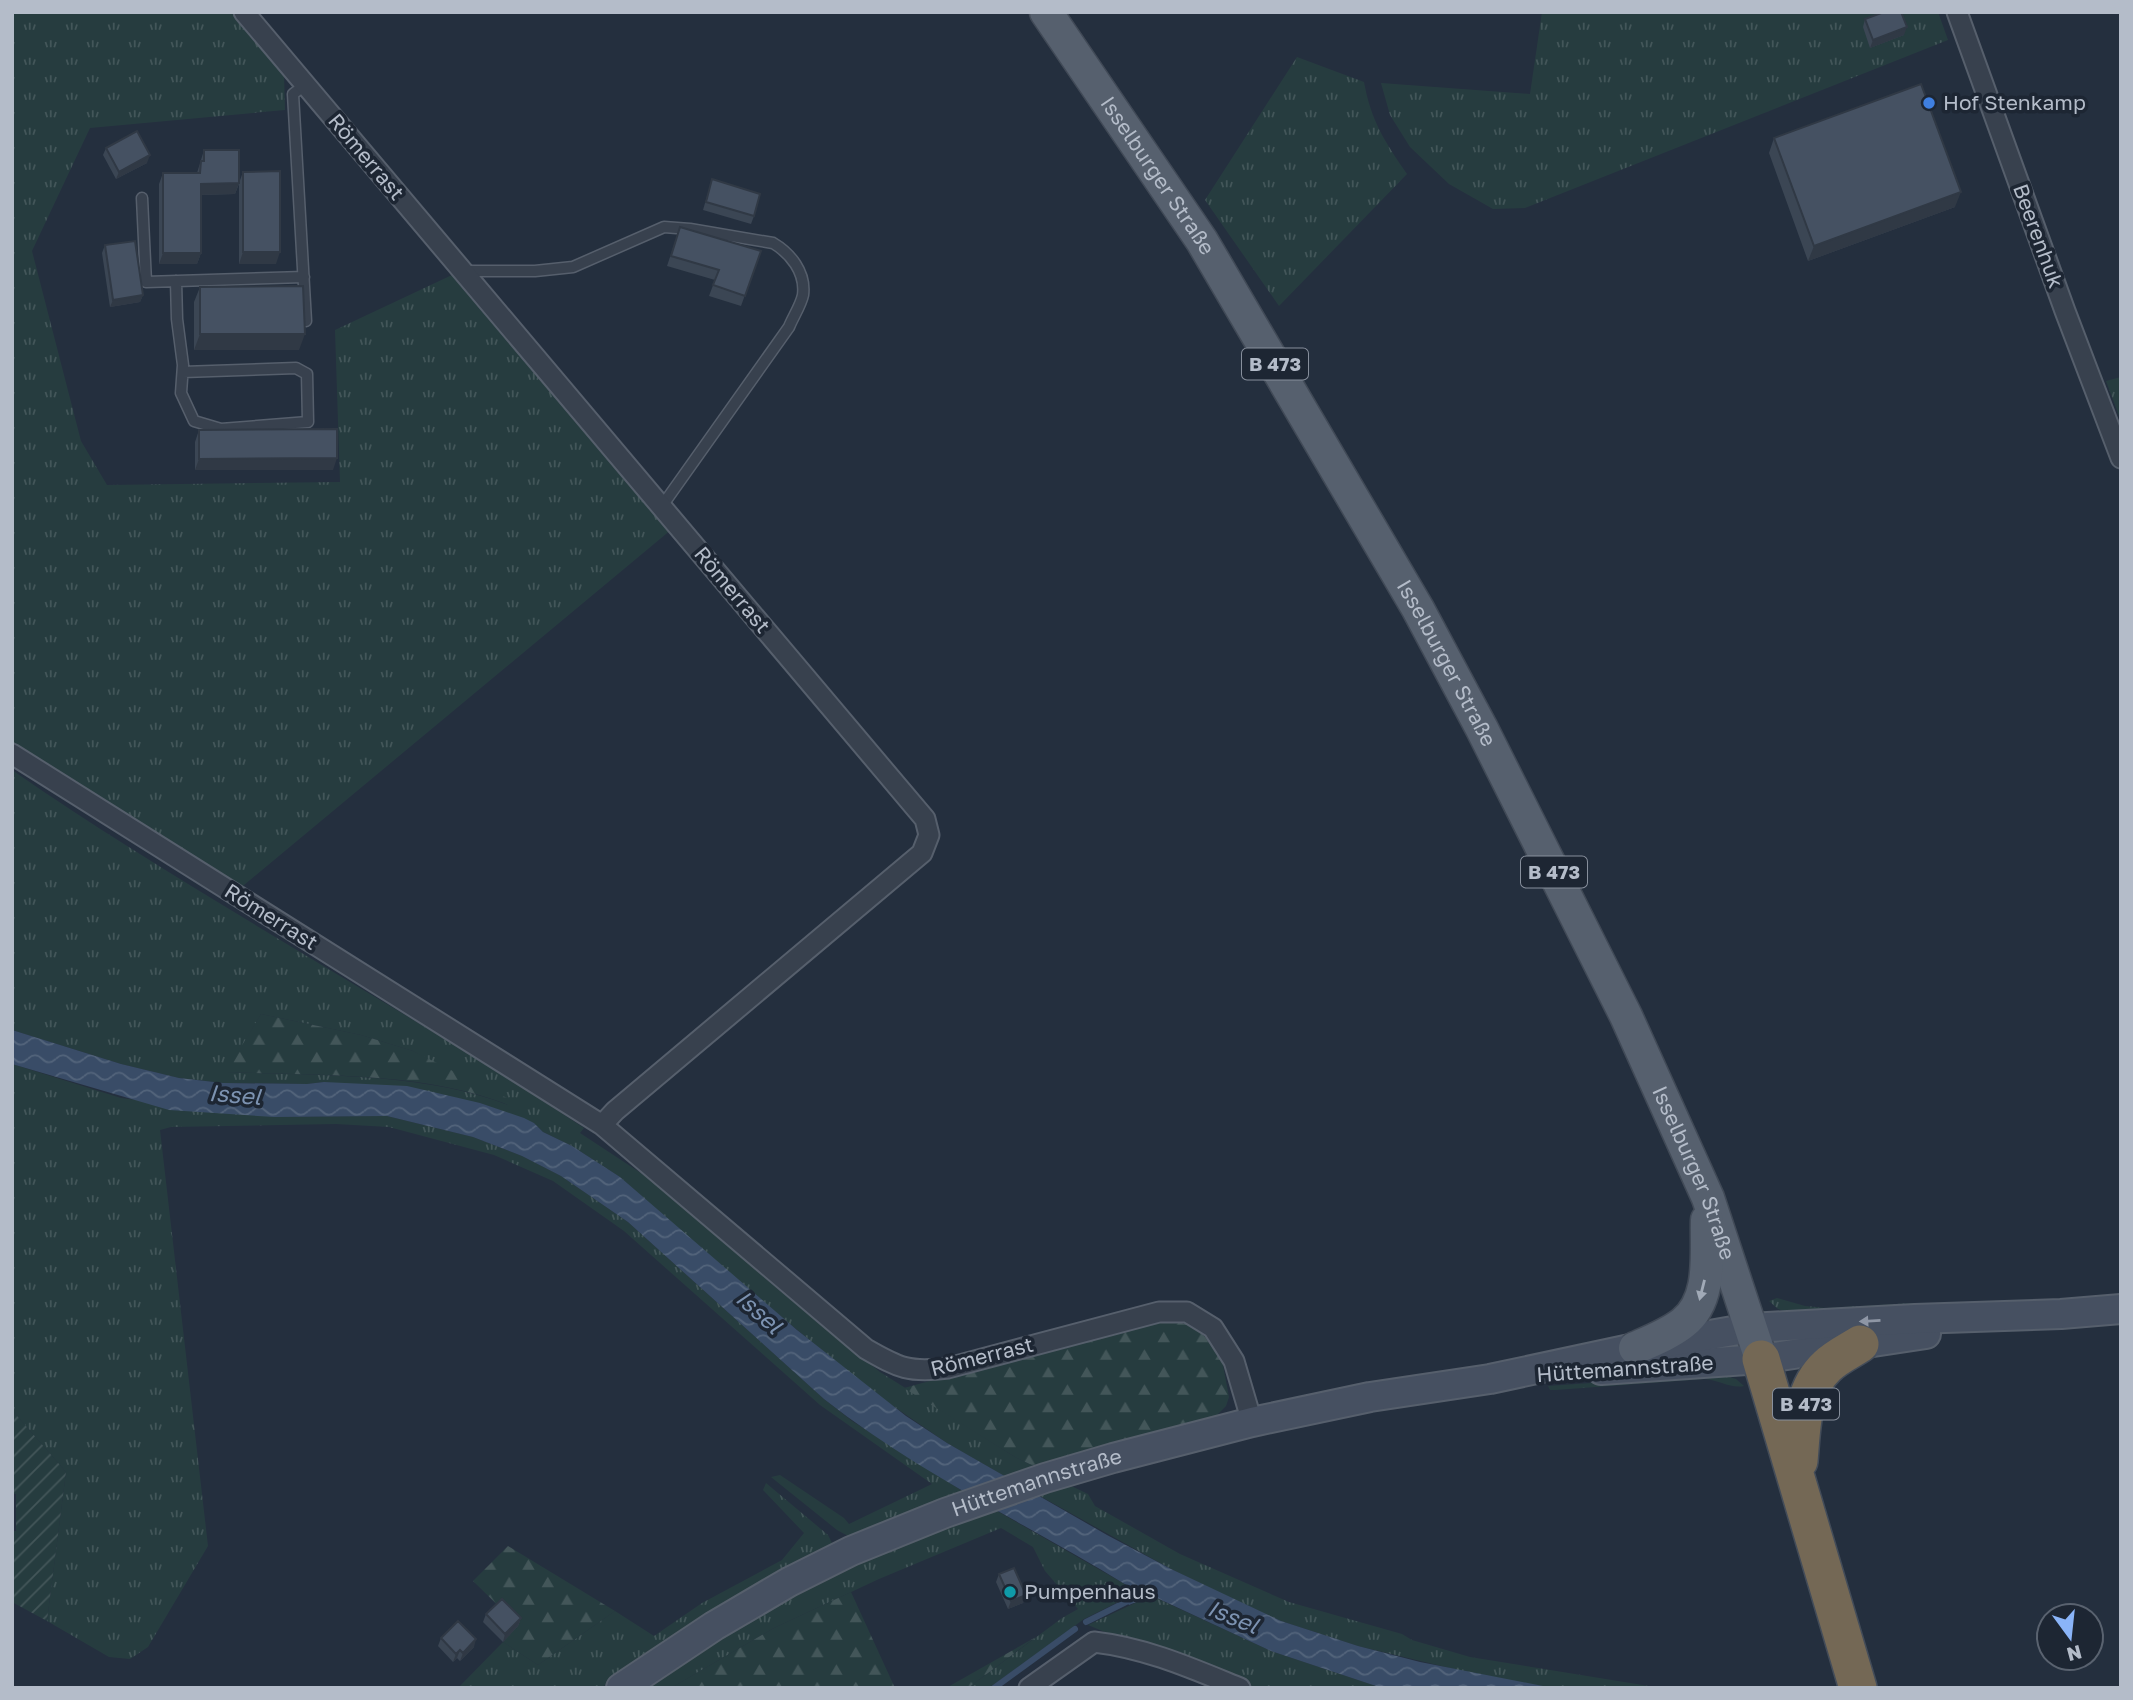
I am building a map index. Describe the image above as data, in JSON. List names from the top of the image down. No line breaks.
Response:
{"streets":{"highway":["B 473"],"main road":["Isselburger Straße","Hüttemannstraße"],"street":["Römerrast","Beerenhuk"]},"crossings":[["Römerrast","Hüttemannstraße"],["Isselburger Straße","B 473"],["Isselburger Straße","Hüttemannstraße"],["B 473","Hüttemannstraße"]],"water":["Issel"],"places":["Hof Stenkamp","Pumpenhaus"],"north":"bottom"}
